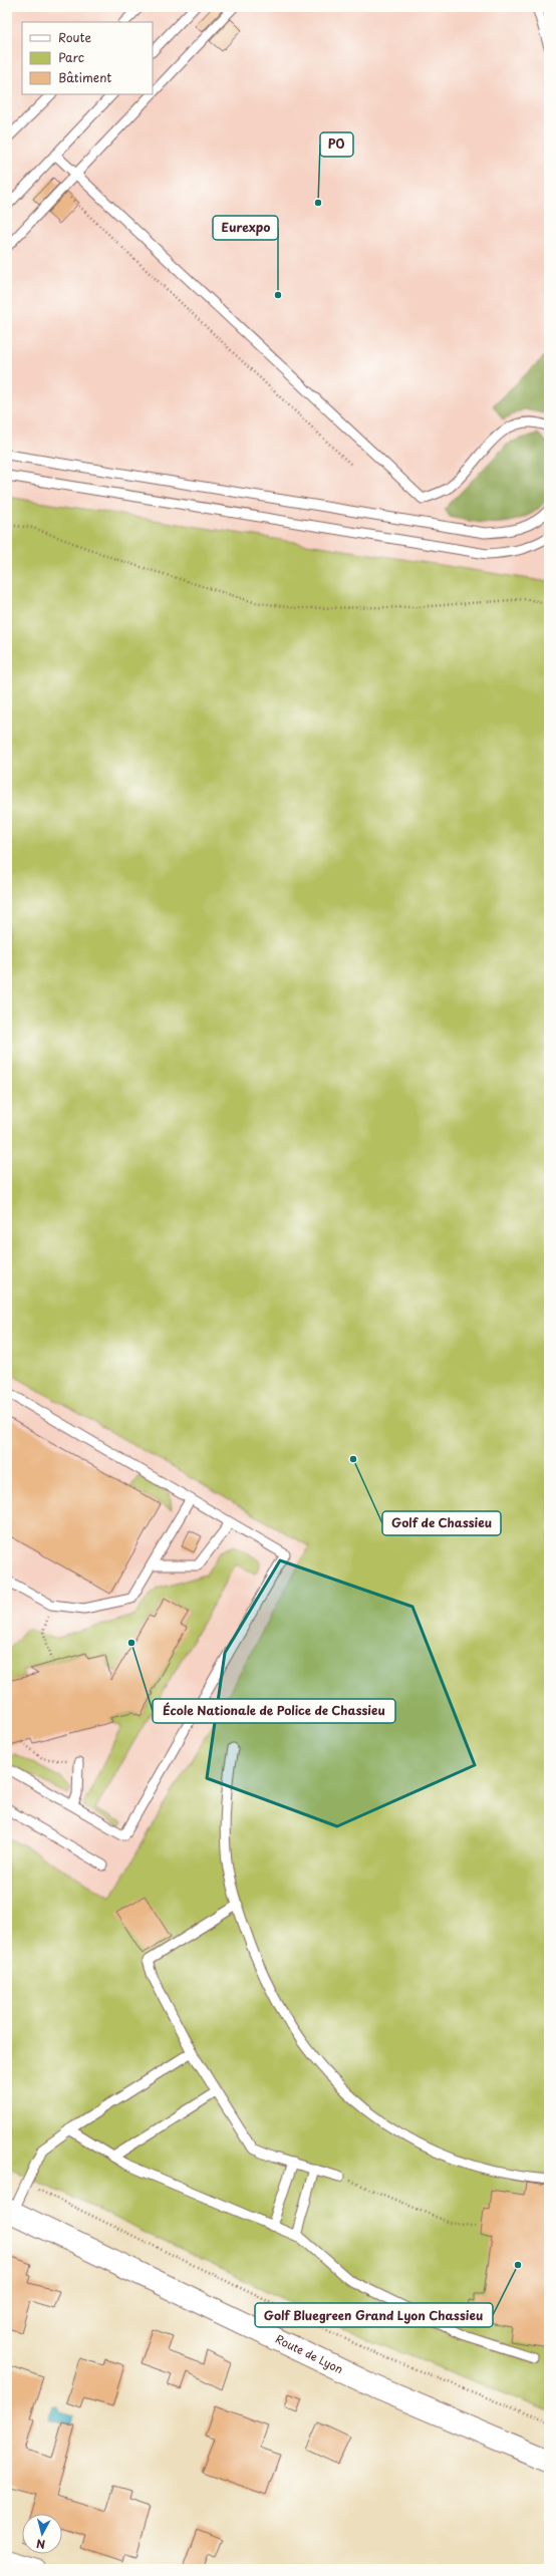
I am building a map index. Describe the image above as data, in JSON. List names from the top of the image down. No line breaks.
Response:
{"streets":{"main road":["Route de Lyon"]},"places":["P0","Eurexpo","Golf de Chassieu","École Nationale de Police de Chassieu","Golf Bluegreen Grand Lyon Chassieu"],"legend":["Route","Parc","Bâtiment"],"north":"bottom"}
